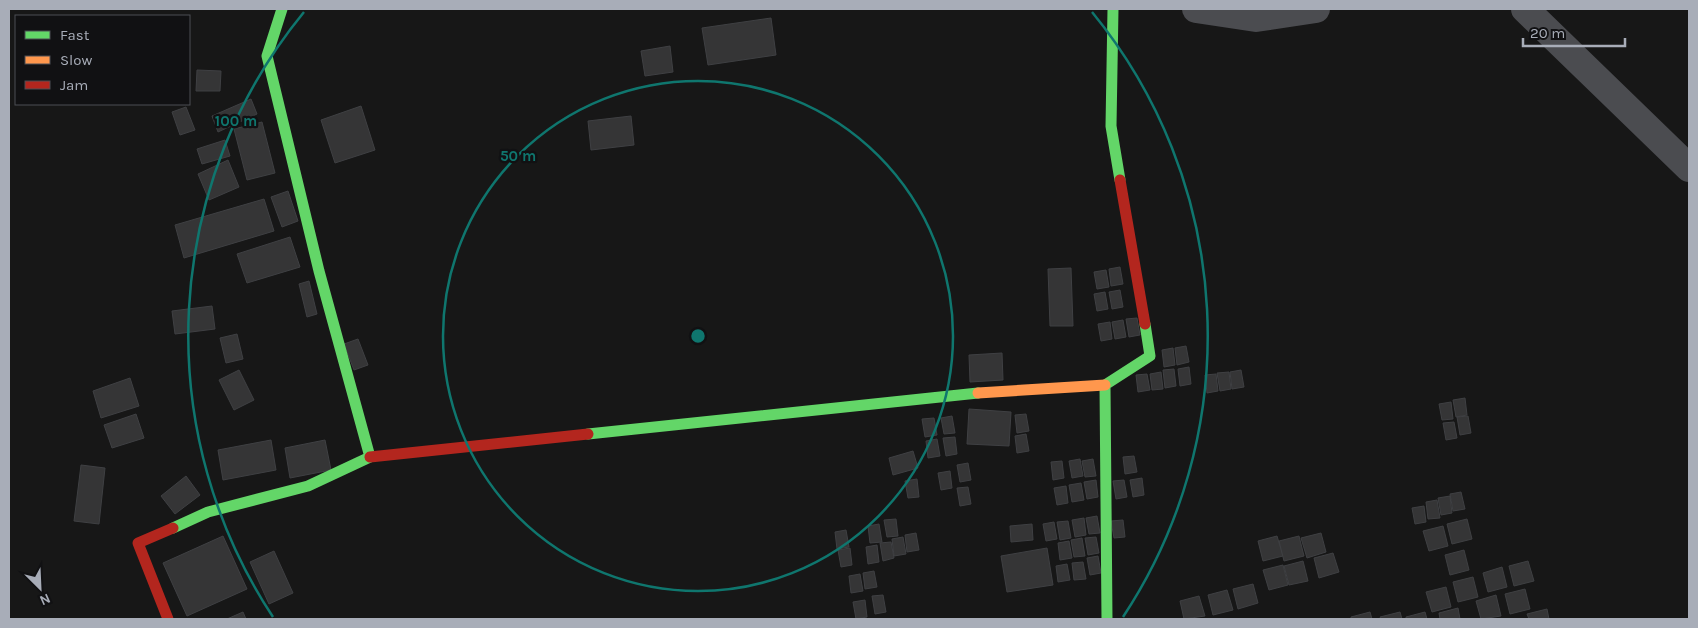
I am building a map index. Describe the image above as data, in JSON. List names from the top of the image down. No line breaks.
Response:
{"legend":["Fast","Slow","Jam"],"scale_bar":"20 m","north":"bottom right","rings":["100 m","50 m"]}
